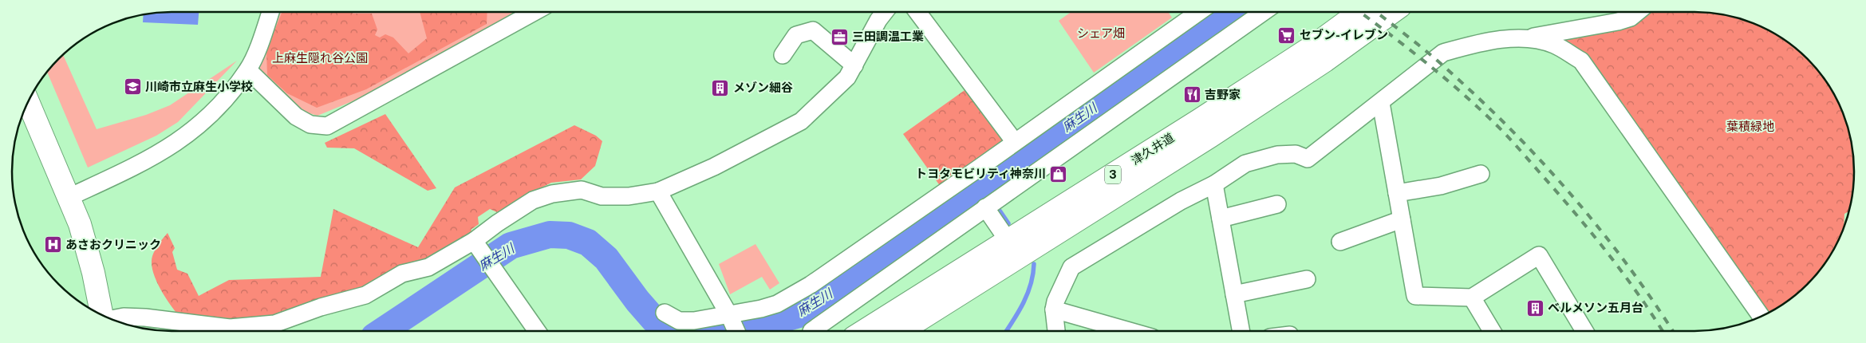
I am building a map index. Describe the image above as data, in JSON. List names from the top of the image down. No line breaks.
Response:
{"streets":{"main road":["津久井道","3"]},"water":["麻生川"],"parks":["シェア畑","上麻生隠れ谷公園","葉積緑地"],"places":{"supermarket":["セブン-イレブン"],"office":["三田調温工業"],"school or university":["川崎市立麻生小学校"],"building":["メゾン細谷","ベルメソン五月台"],"restaurant":["吉野家"],"shop":["トヨタモビリティ神奈川"],"hospital":["あさおクリニック"]}}
